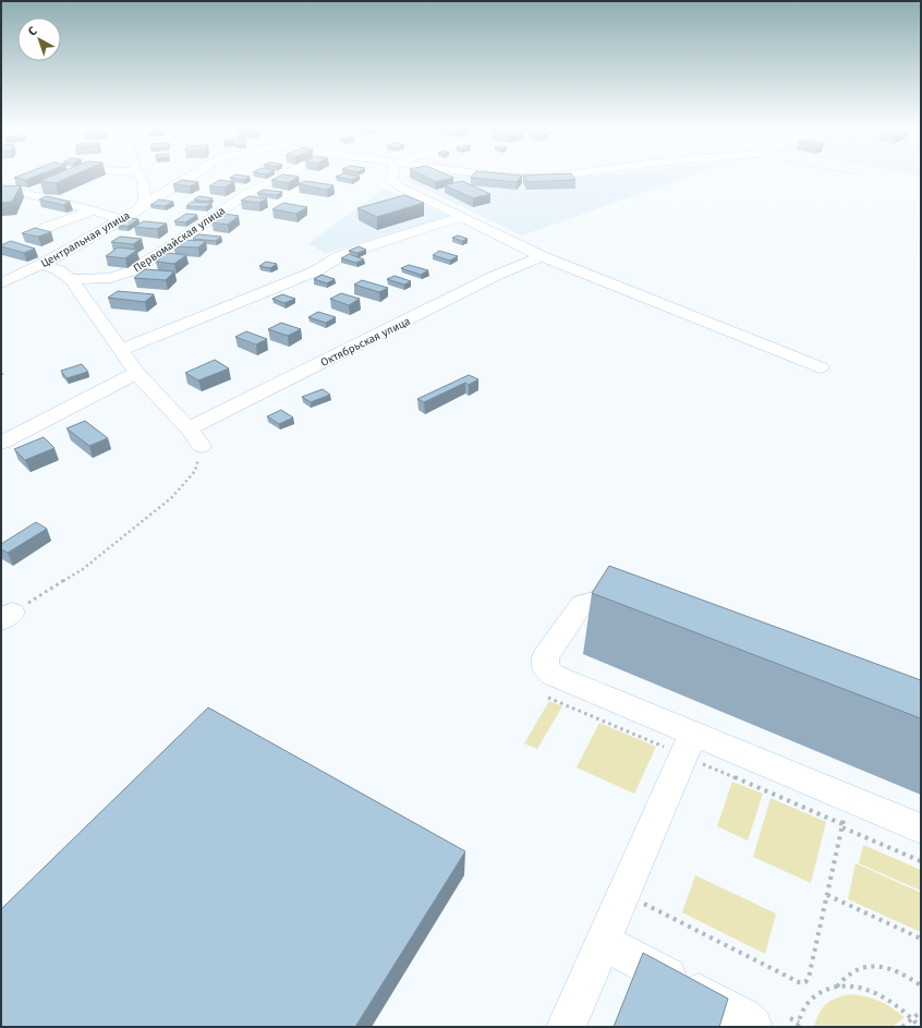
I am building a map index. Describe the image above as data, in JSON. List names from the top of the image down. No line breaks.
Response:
{"streets":{"street":["Центральная улица","Первомайская улица","Октябрьская улица"]},"north":"top left"}
